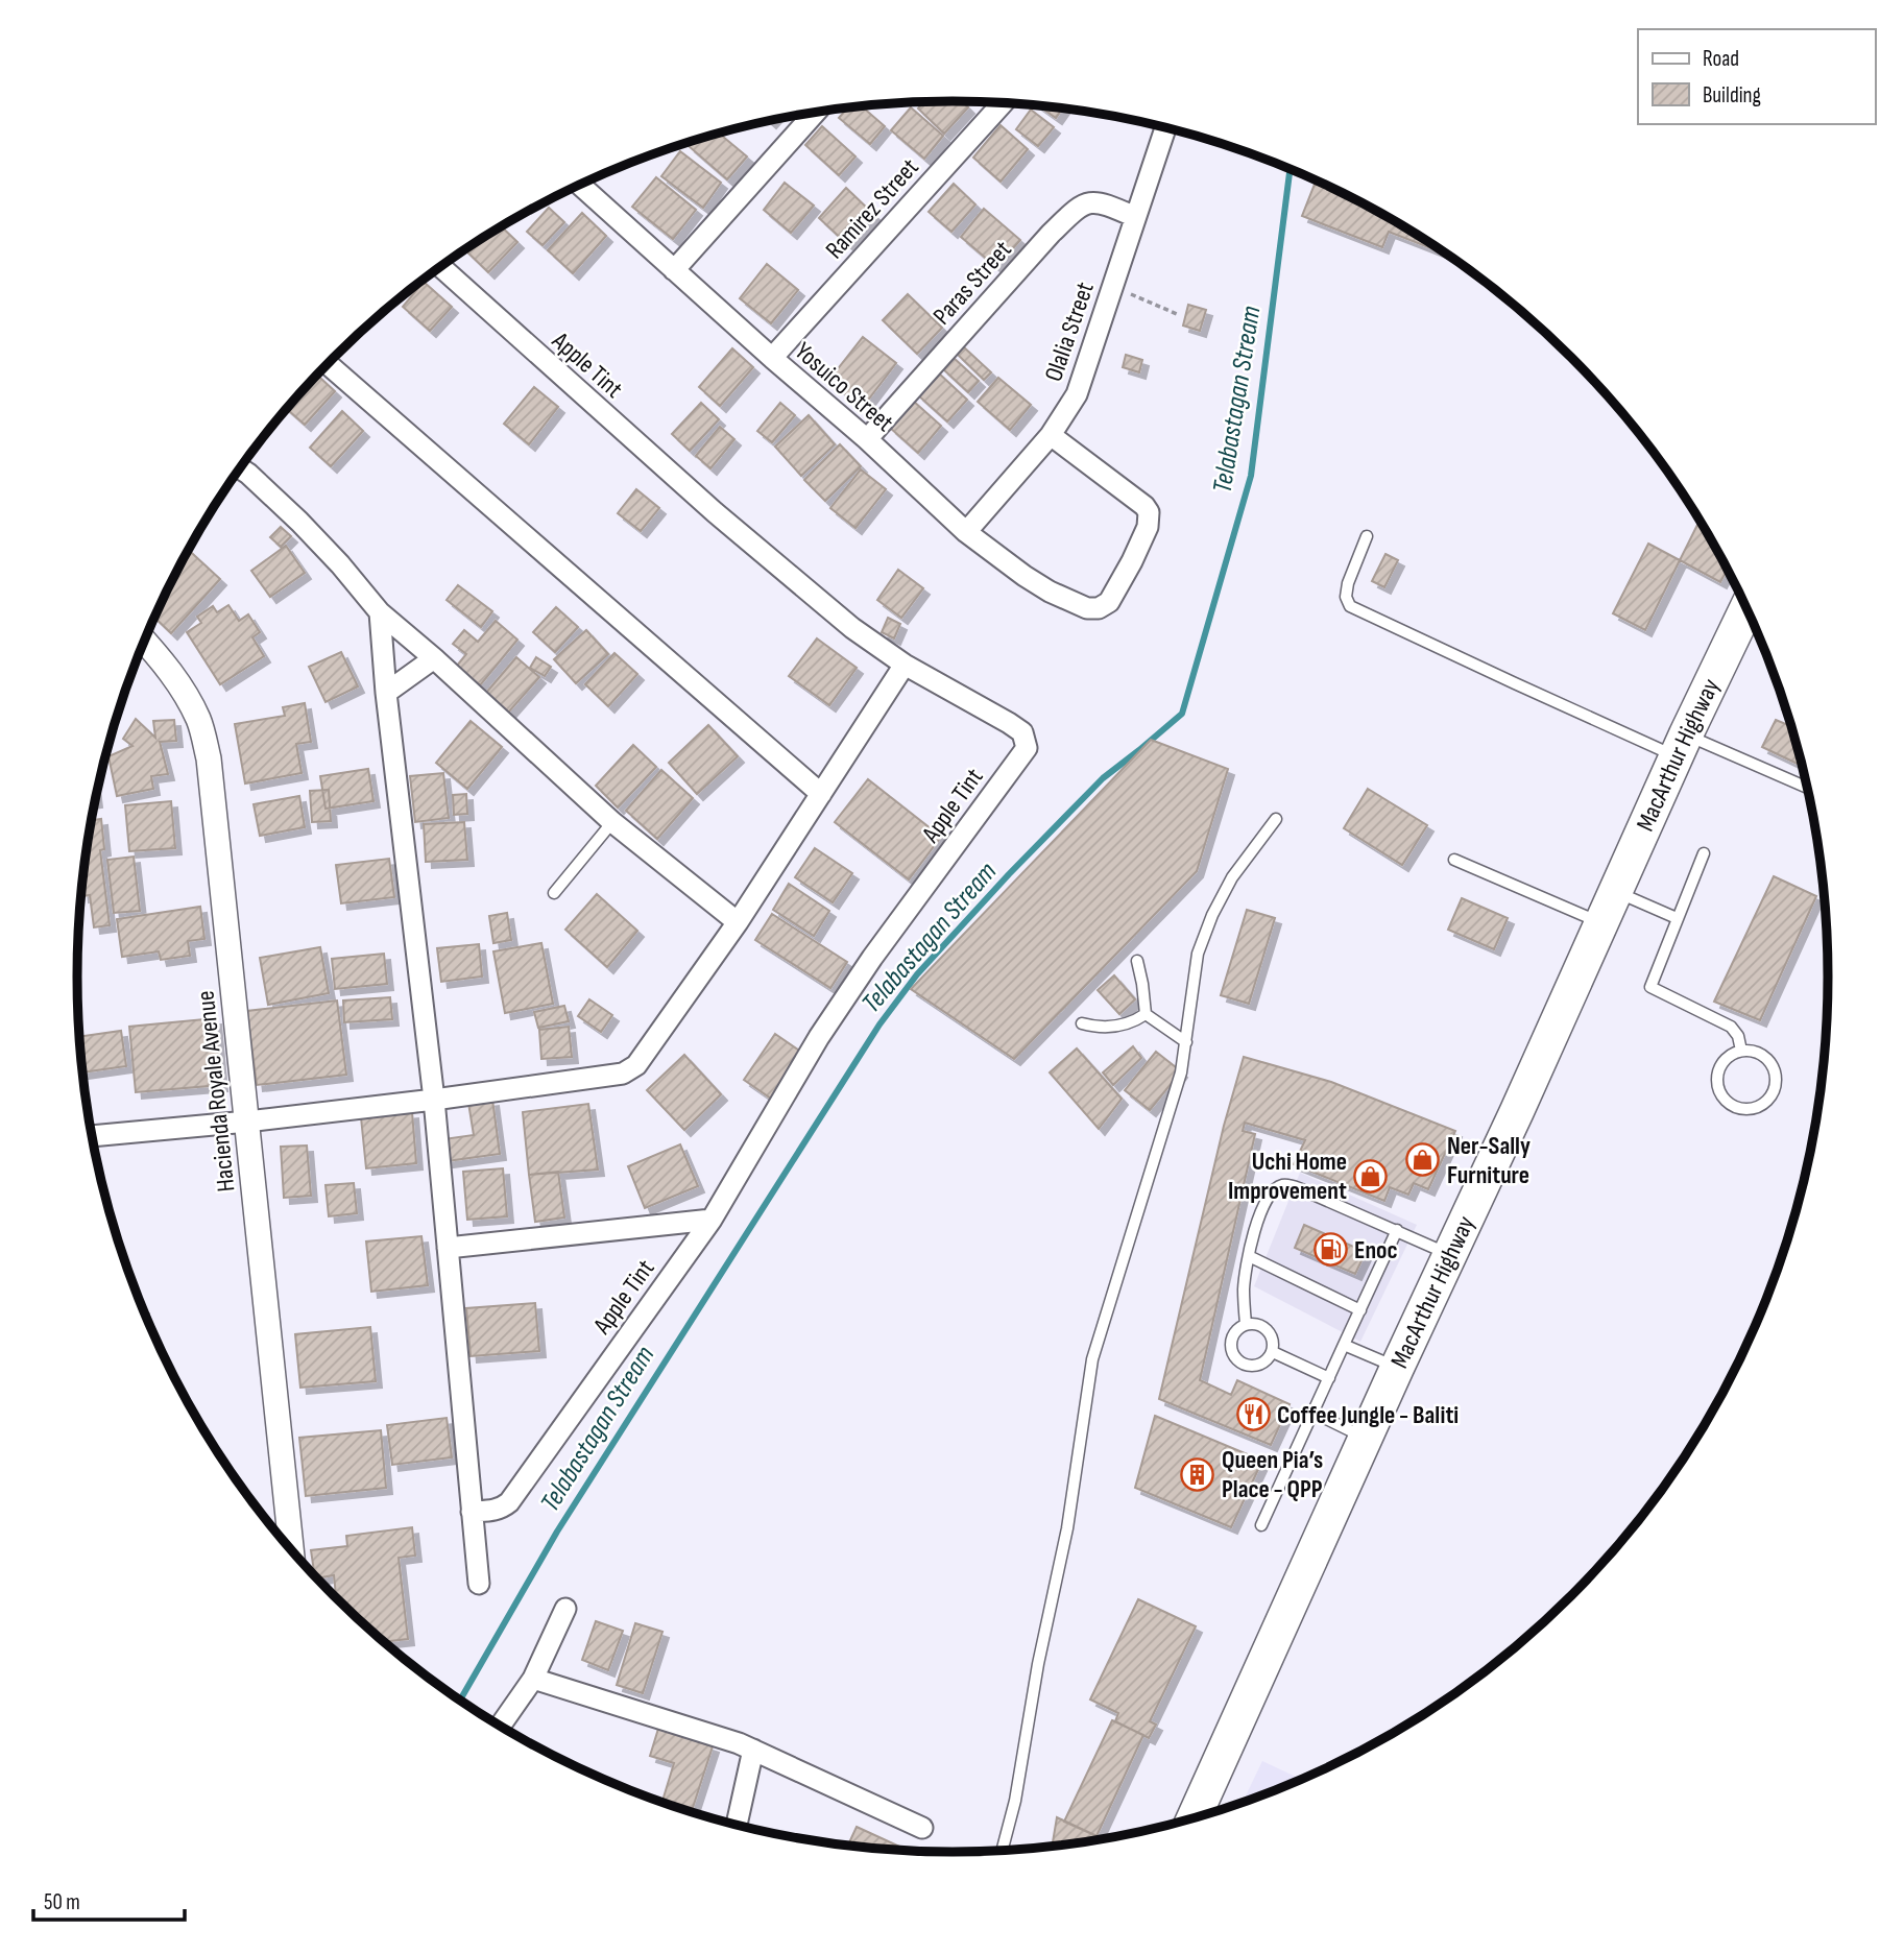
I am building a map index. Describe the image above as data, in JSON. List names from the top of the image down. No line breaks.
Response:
{"streets":{"highway":["MacArthur Highway"],"street":["Ramirez Street","Paras Street","Olalia Street","Apple Tint","Yosuico Street","Hacienda Royale Avenue"]},"crossings":[["Ramirez Street","Yosuico Street"],["Paras Street","Olalia Street"],["Paras Street","Yosuico Street"],["Olalia Street","Yosuico Street"]],"water":["Telabastagan Stream"],"places":{"shop":["Ner-Sally Furniture","Uchi Home Improvement"],"fuel station":["Enoc"],"restaurant":["Coffee Jungle - Baliti"],"building":["Queen Pia’s Place - QPP"]},"legend":["Road","Building"],"scale_bar":"50 m"}
